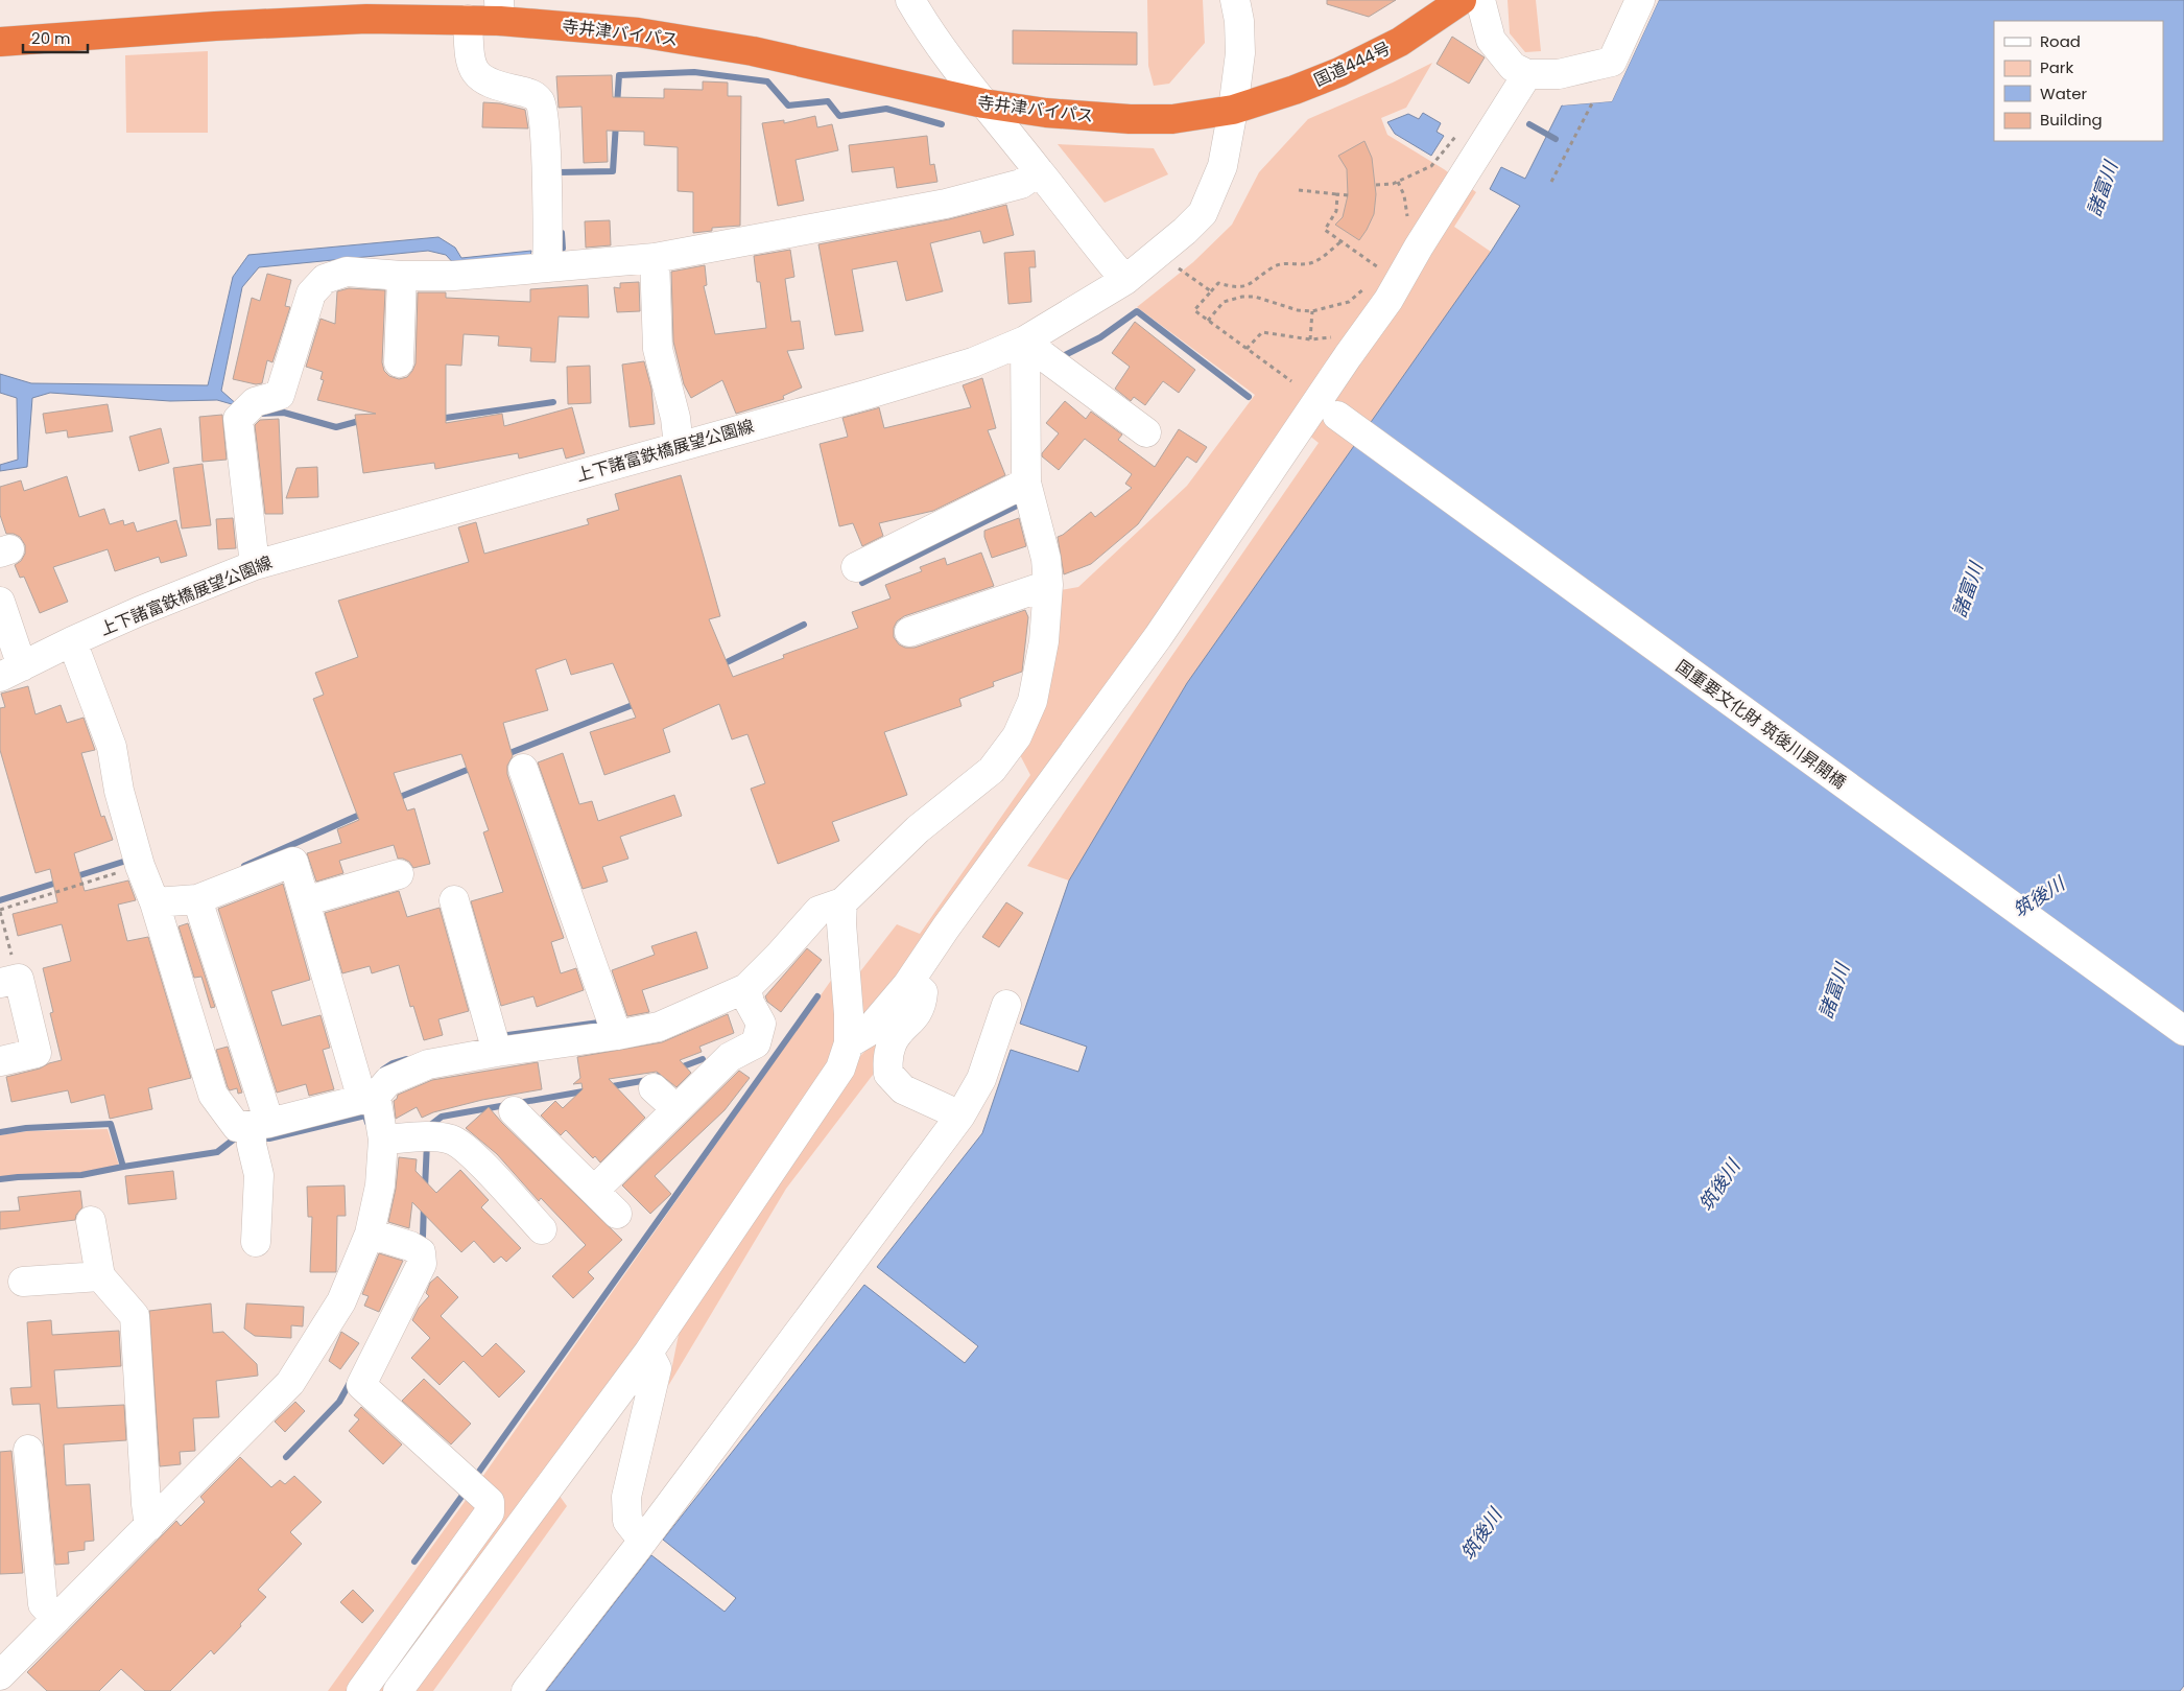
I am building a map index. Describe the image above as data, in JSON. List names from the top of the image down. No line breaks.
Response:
{"streets":{"highway":["寺井津バイパス","国道444号"],"street":["上下諸富鉄橋展望公園線","国重要文化財 筑後川昇開橋"]},"crossings":[["寺井津バイパス","国道444号"],["寺井津バイパス","上下諸富鉄橋展望公園線"],["国道444号","上下諸富鉄橋展望公園線"]],"water":["諸富川","筑後川"],"legend":["Road","Park","Water","Building"],"scale_bar":"20 m"}
